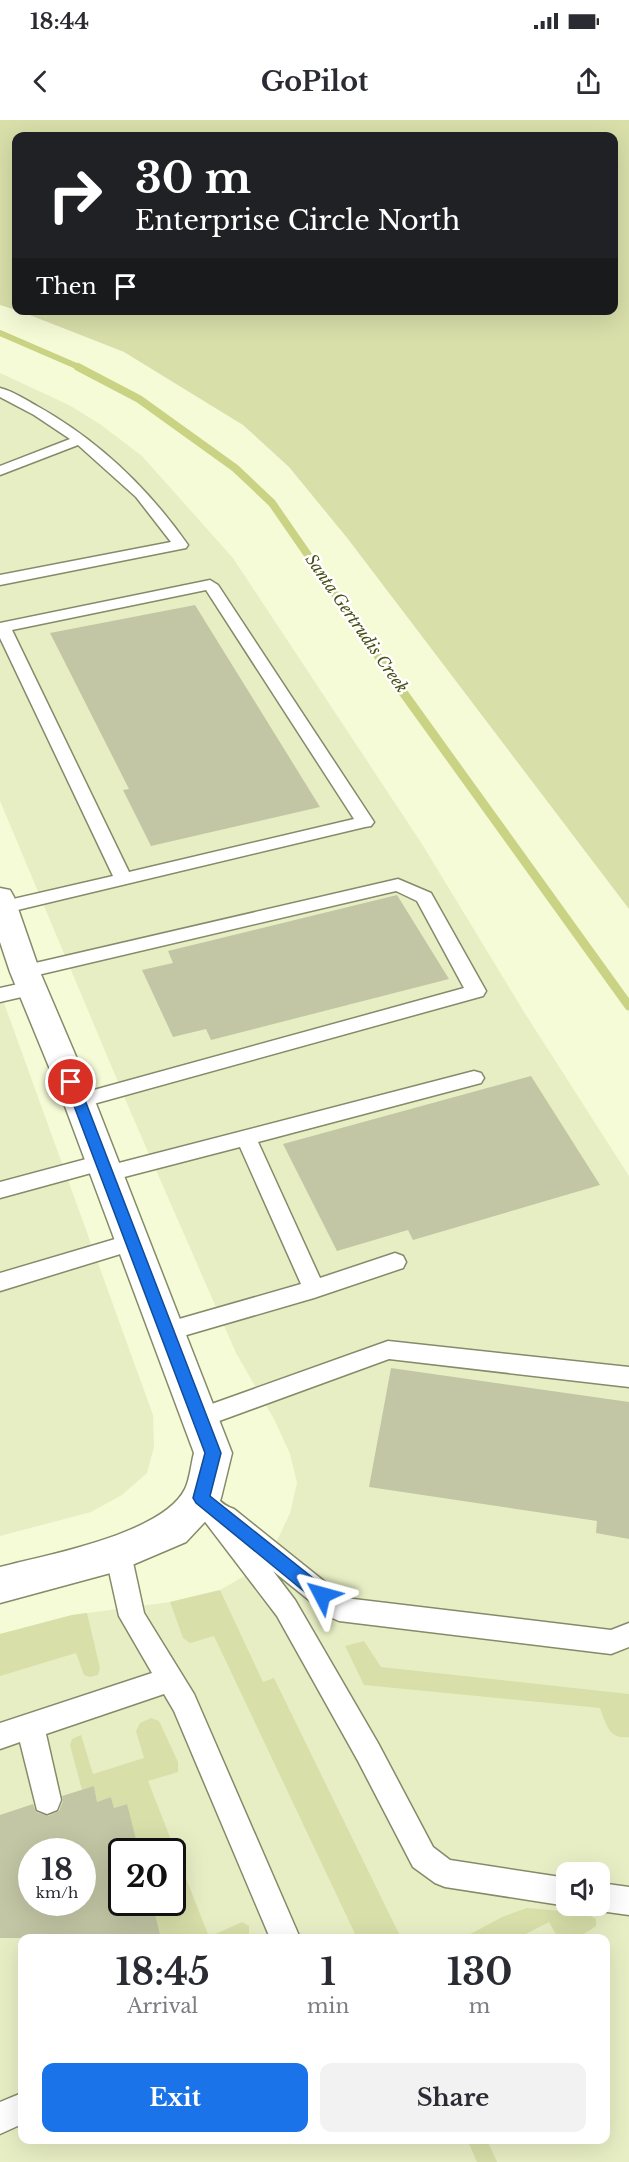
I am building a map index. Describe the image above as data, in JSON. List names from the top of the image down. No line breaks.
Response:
{"water":["Santa Gertrudis Creek"],"page":{"status":"18:44","header":"GoPilot","turn":["30 m","Enterprise Circle North"],"then":"Then","speed":"18 km/h","limit":"20","eta":["18:45","Arrival","1","min","130","m"],"buttons":["Exit","Share"]}}
